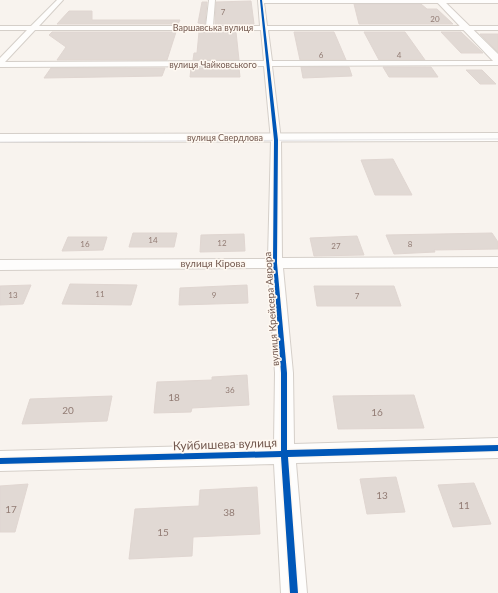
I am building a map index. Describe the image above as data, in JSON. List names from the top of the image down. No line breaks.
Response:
{"streets":{"street":["Варшавська вулиця","вулиця Чайковського","вулиця Свердлова","вулиця Кірова","вулиця Крейсера Аврора","Куйбишева вулиця"]},"crossings":[["Варшавська вулиця","вулиця Крейсера Аврора"],["вулиця Чайковського","вулиця Крейсера Аврора"],["вулиця Свердлова","вулиця Крейсера Аврора"],["вулиця Кірова","вулиця Крейсера Аврора"],["вулиця Крейсера Аврора","Куйбишева вулиця"]],"house_numbers":["7","20","6","4","14","12","16","8","27","11","13","9","7","36","18","20","16","13","11","17","38","15"]}
